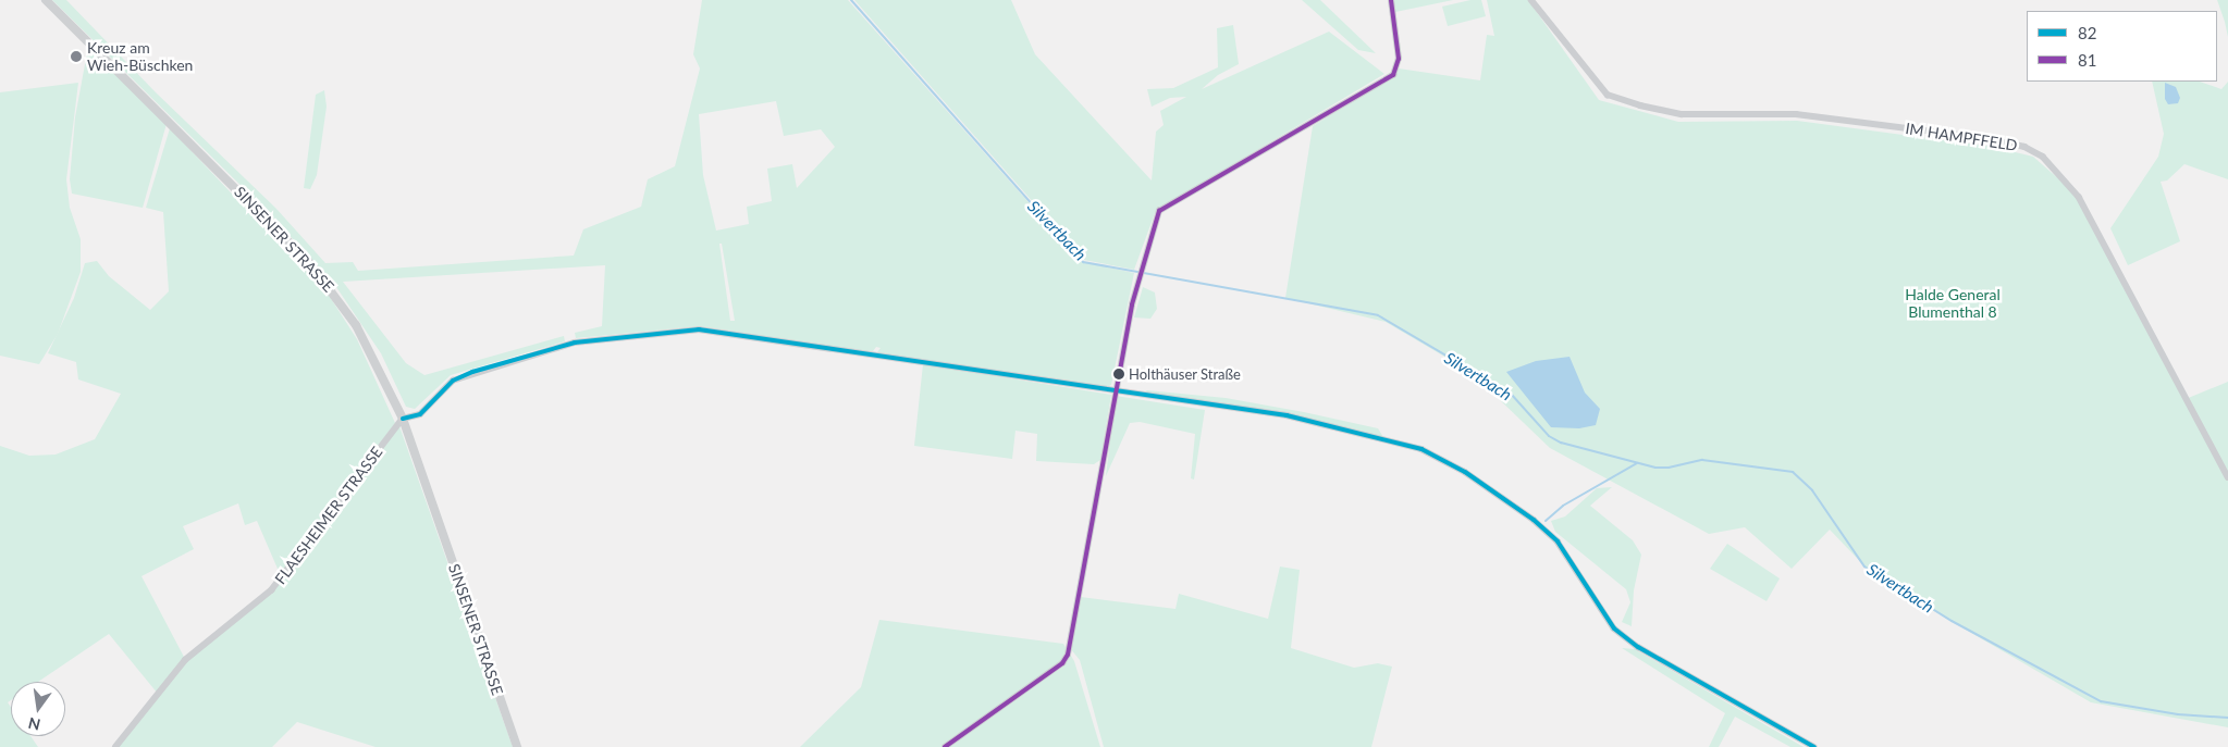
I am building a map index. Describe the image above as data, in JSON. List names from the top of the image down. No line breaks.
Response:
{"streets":{"main road":["SINSENER STRASSE"],"street":["IM HAMPFFELD","FLAESHEIMER STRASSE"]},"crossings":[["SINSENER STRASSE","FLAESHEIMER STRASSE"]],"water":["Silvertbach"],"parks":["Halde General Blumenthal 8"],"places":["Kreuz am Wieh-Büschken","Holthäuser Straße"],"lines":["transit line 81","transit line 82"],"legend":["82","81"],"north":"bottom"}
